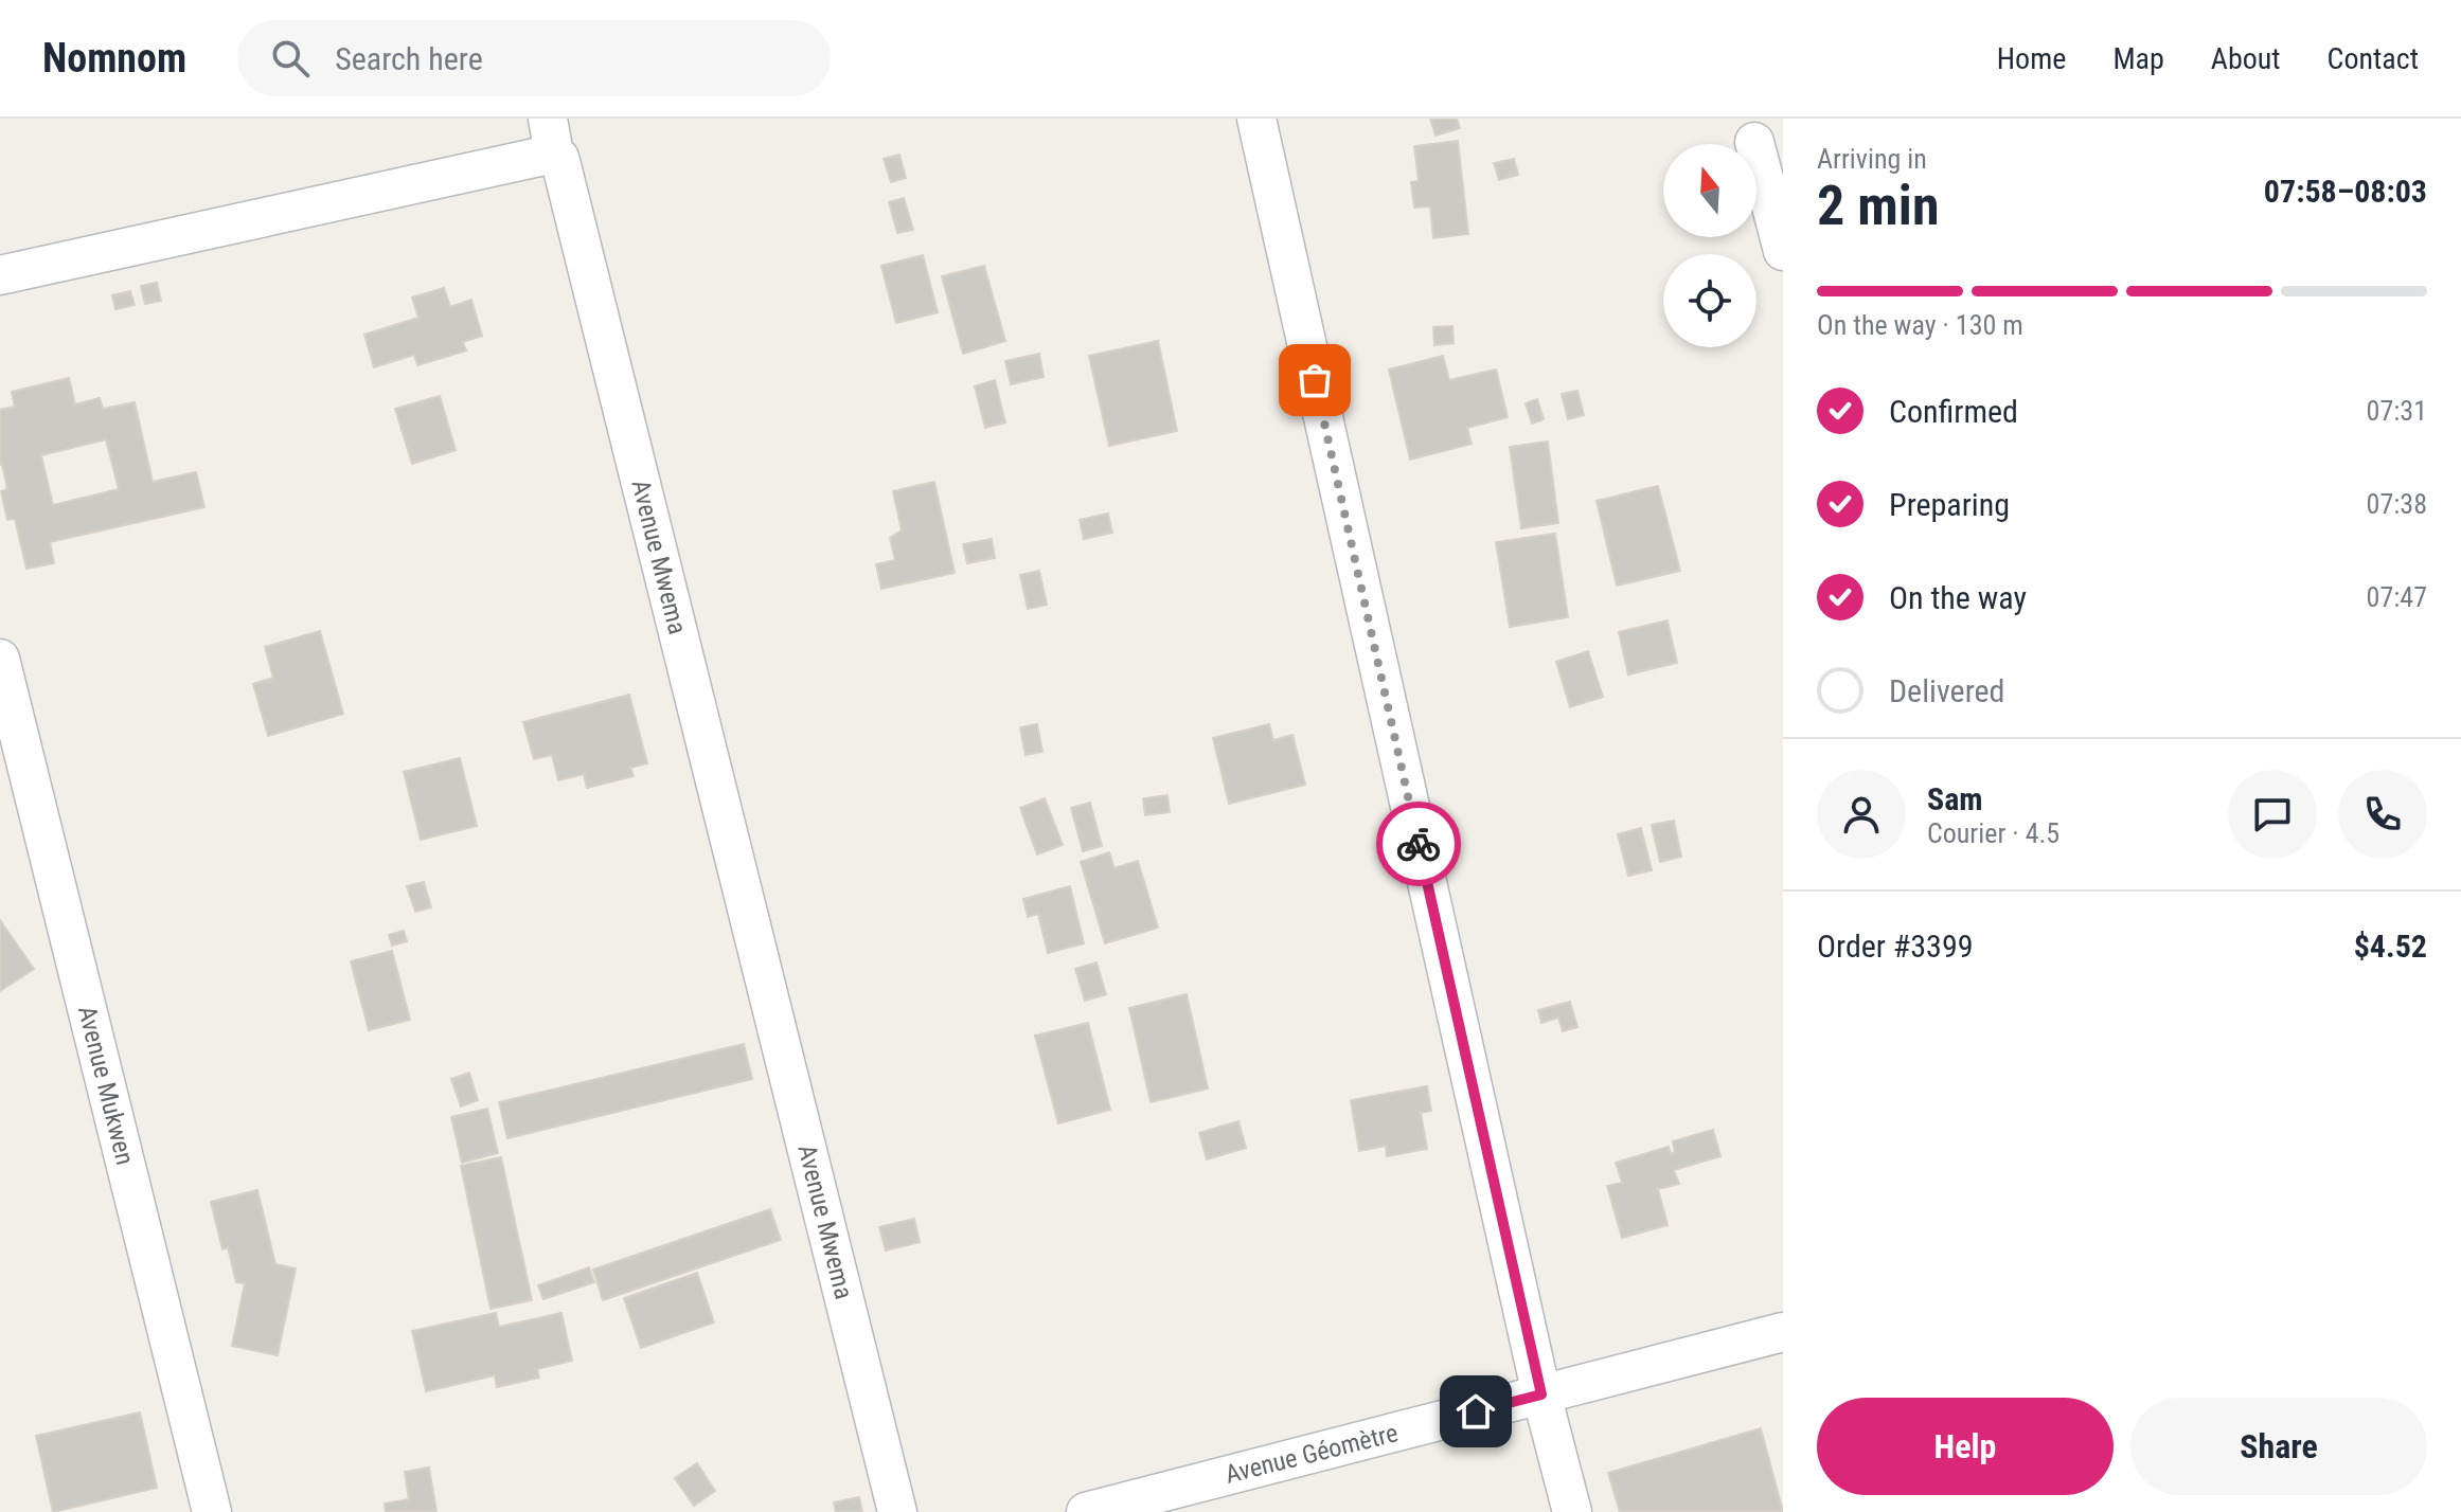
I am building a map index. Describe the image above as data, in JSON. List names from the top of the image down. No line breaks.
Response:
{"streets":{"street":["Avenue Mwema","Avenue Mukwen","Avenue Géomètre"]},"north":"top","page":{"header":"Nomnom","search":"Search here","nav":["Home","Map","About","Contact"],"heading":["2 min","Arriving in","07:58–08:03"],"panel":["Sam","Courier · 4.5","Order #3399","$4.52"],"bar":"On the way · 130 m","list":[["Confirmed","07:31"],["Preparing","07:38"],["On the way","07:47"],"Delivered"],"buttons":["Help","Share"]}}
